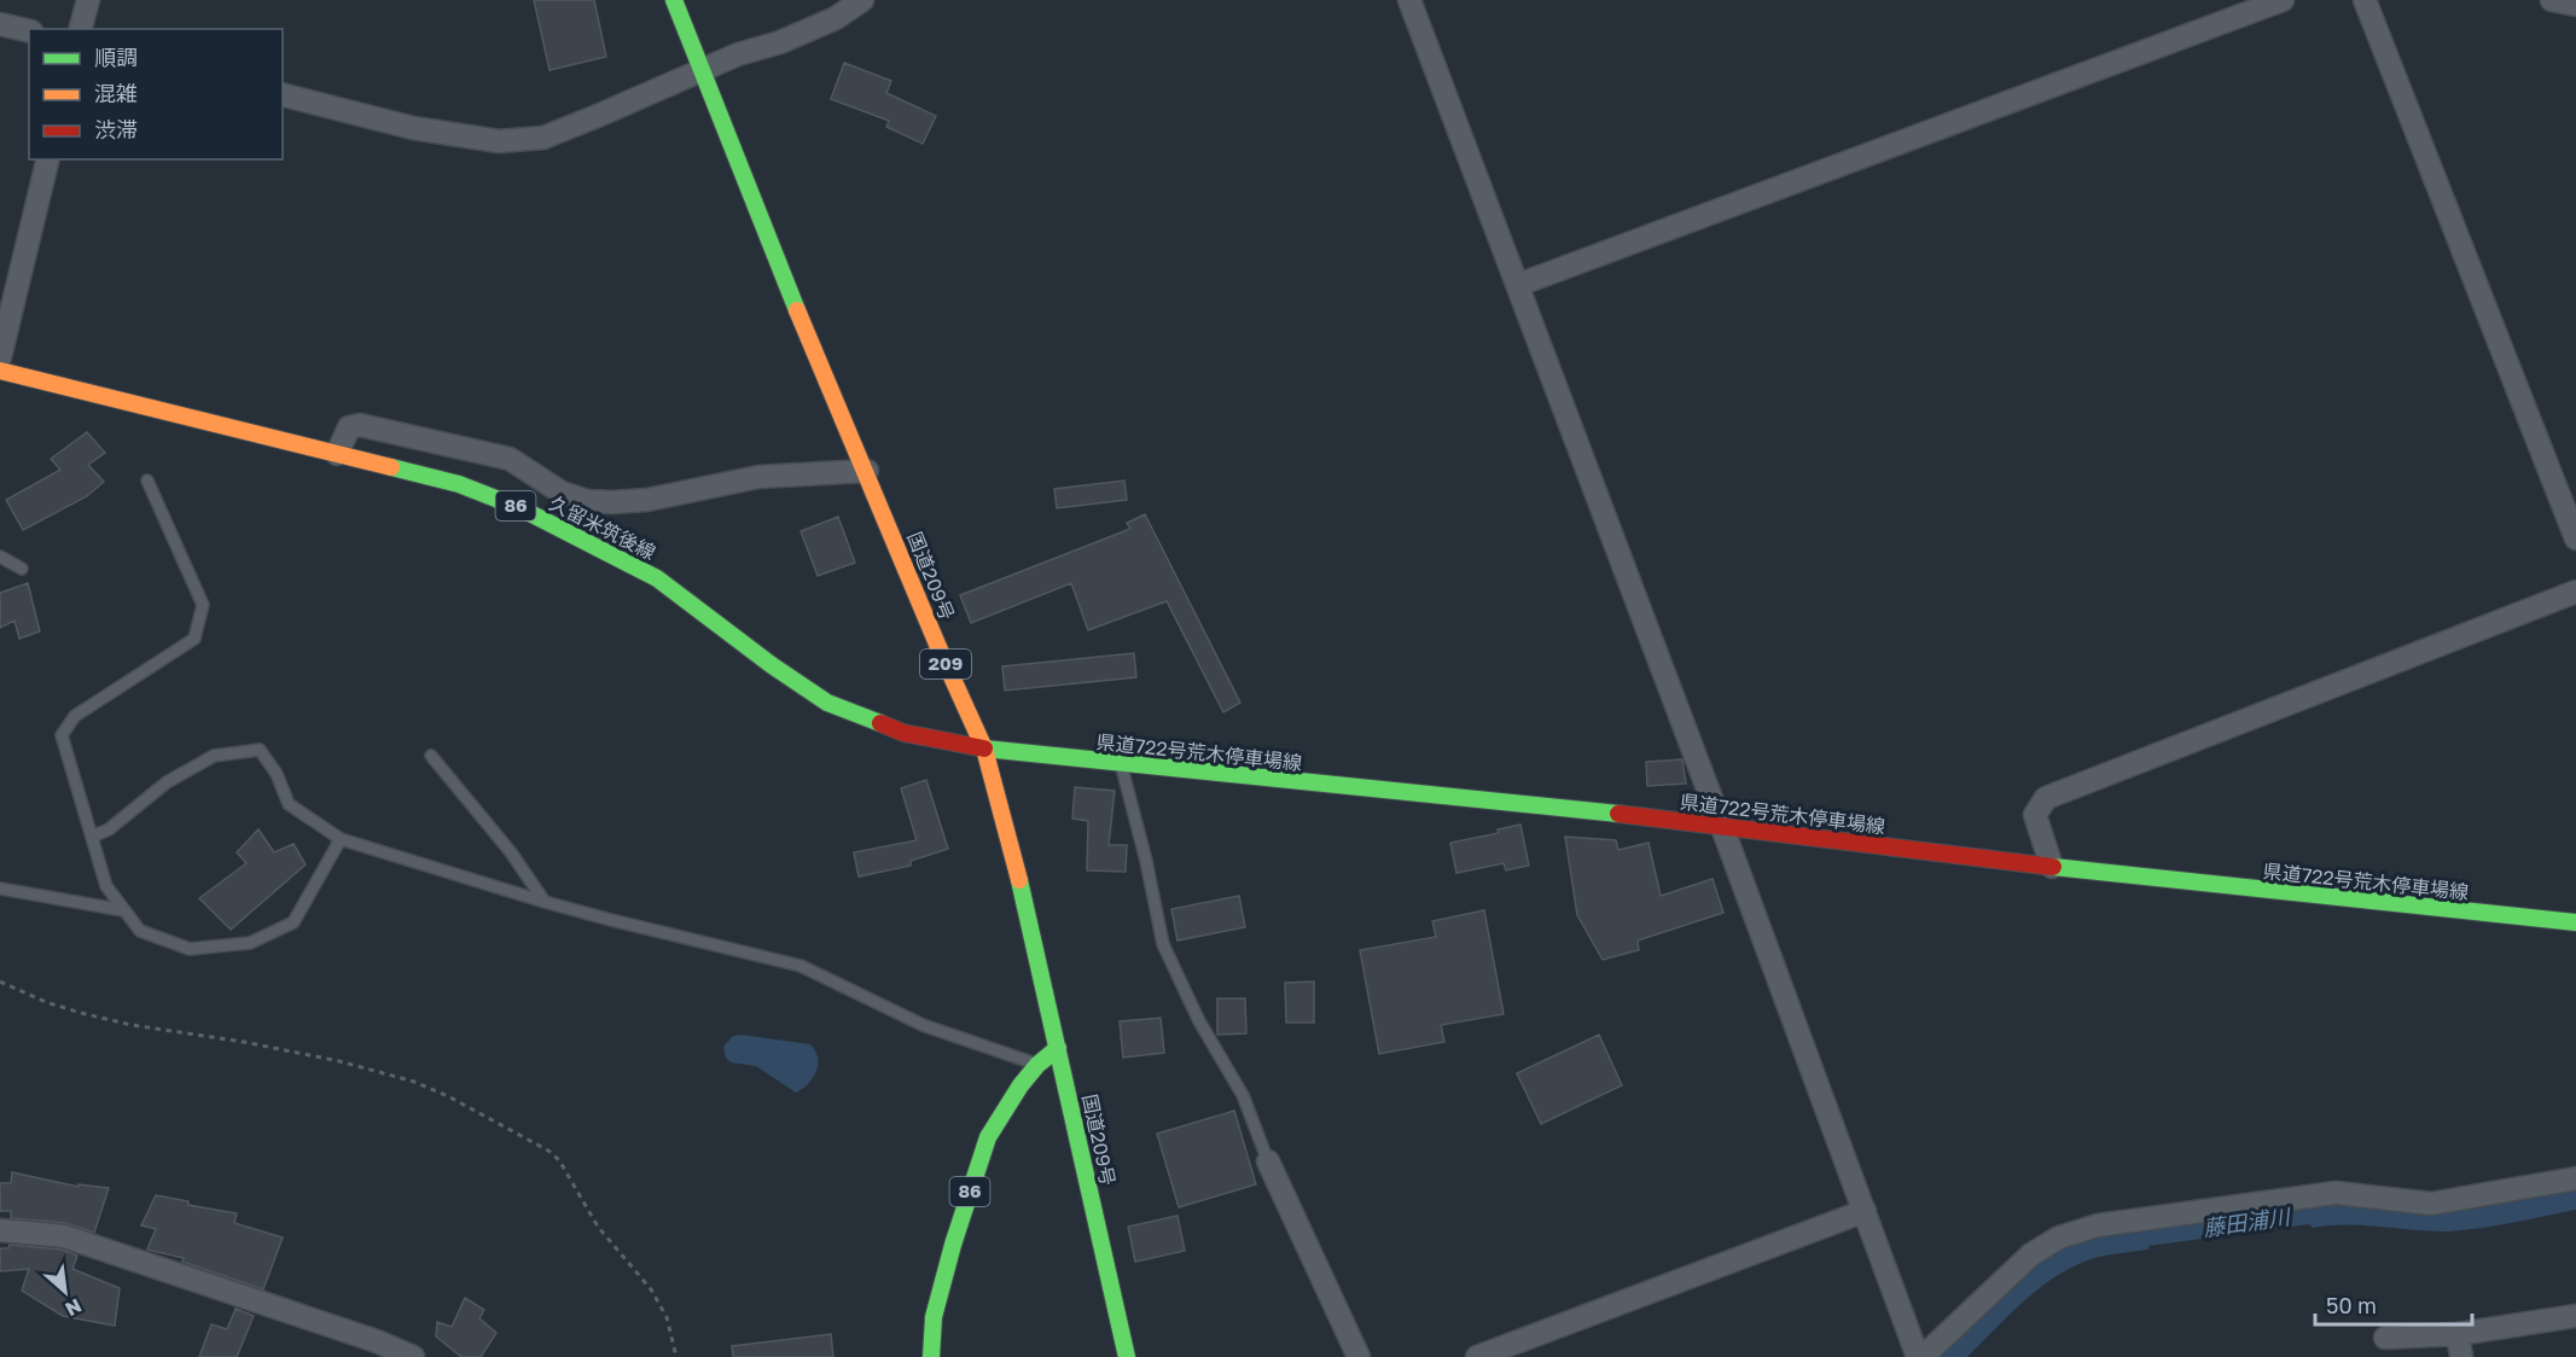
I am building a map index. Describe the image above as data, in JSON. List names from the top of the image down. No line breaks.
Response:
{"streets":{"main road":["86","久留米筑後線","国道209号","209","県道722号荒木停車場線"]},"crossings":[["86","国道209号"],["久留米筑後線","国道209号"],["久留米筑後線","県道722号荒木停車場線"],["国道209号","県道722号荒木停車場線"]],"water":["藤田浦川"],"legend":["順調","混雑","渋滞"],"scale_bar":"50 m","north":"bottom right"}
